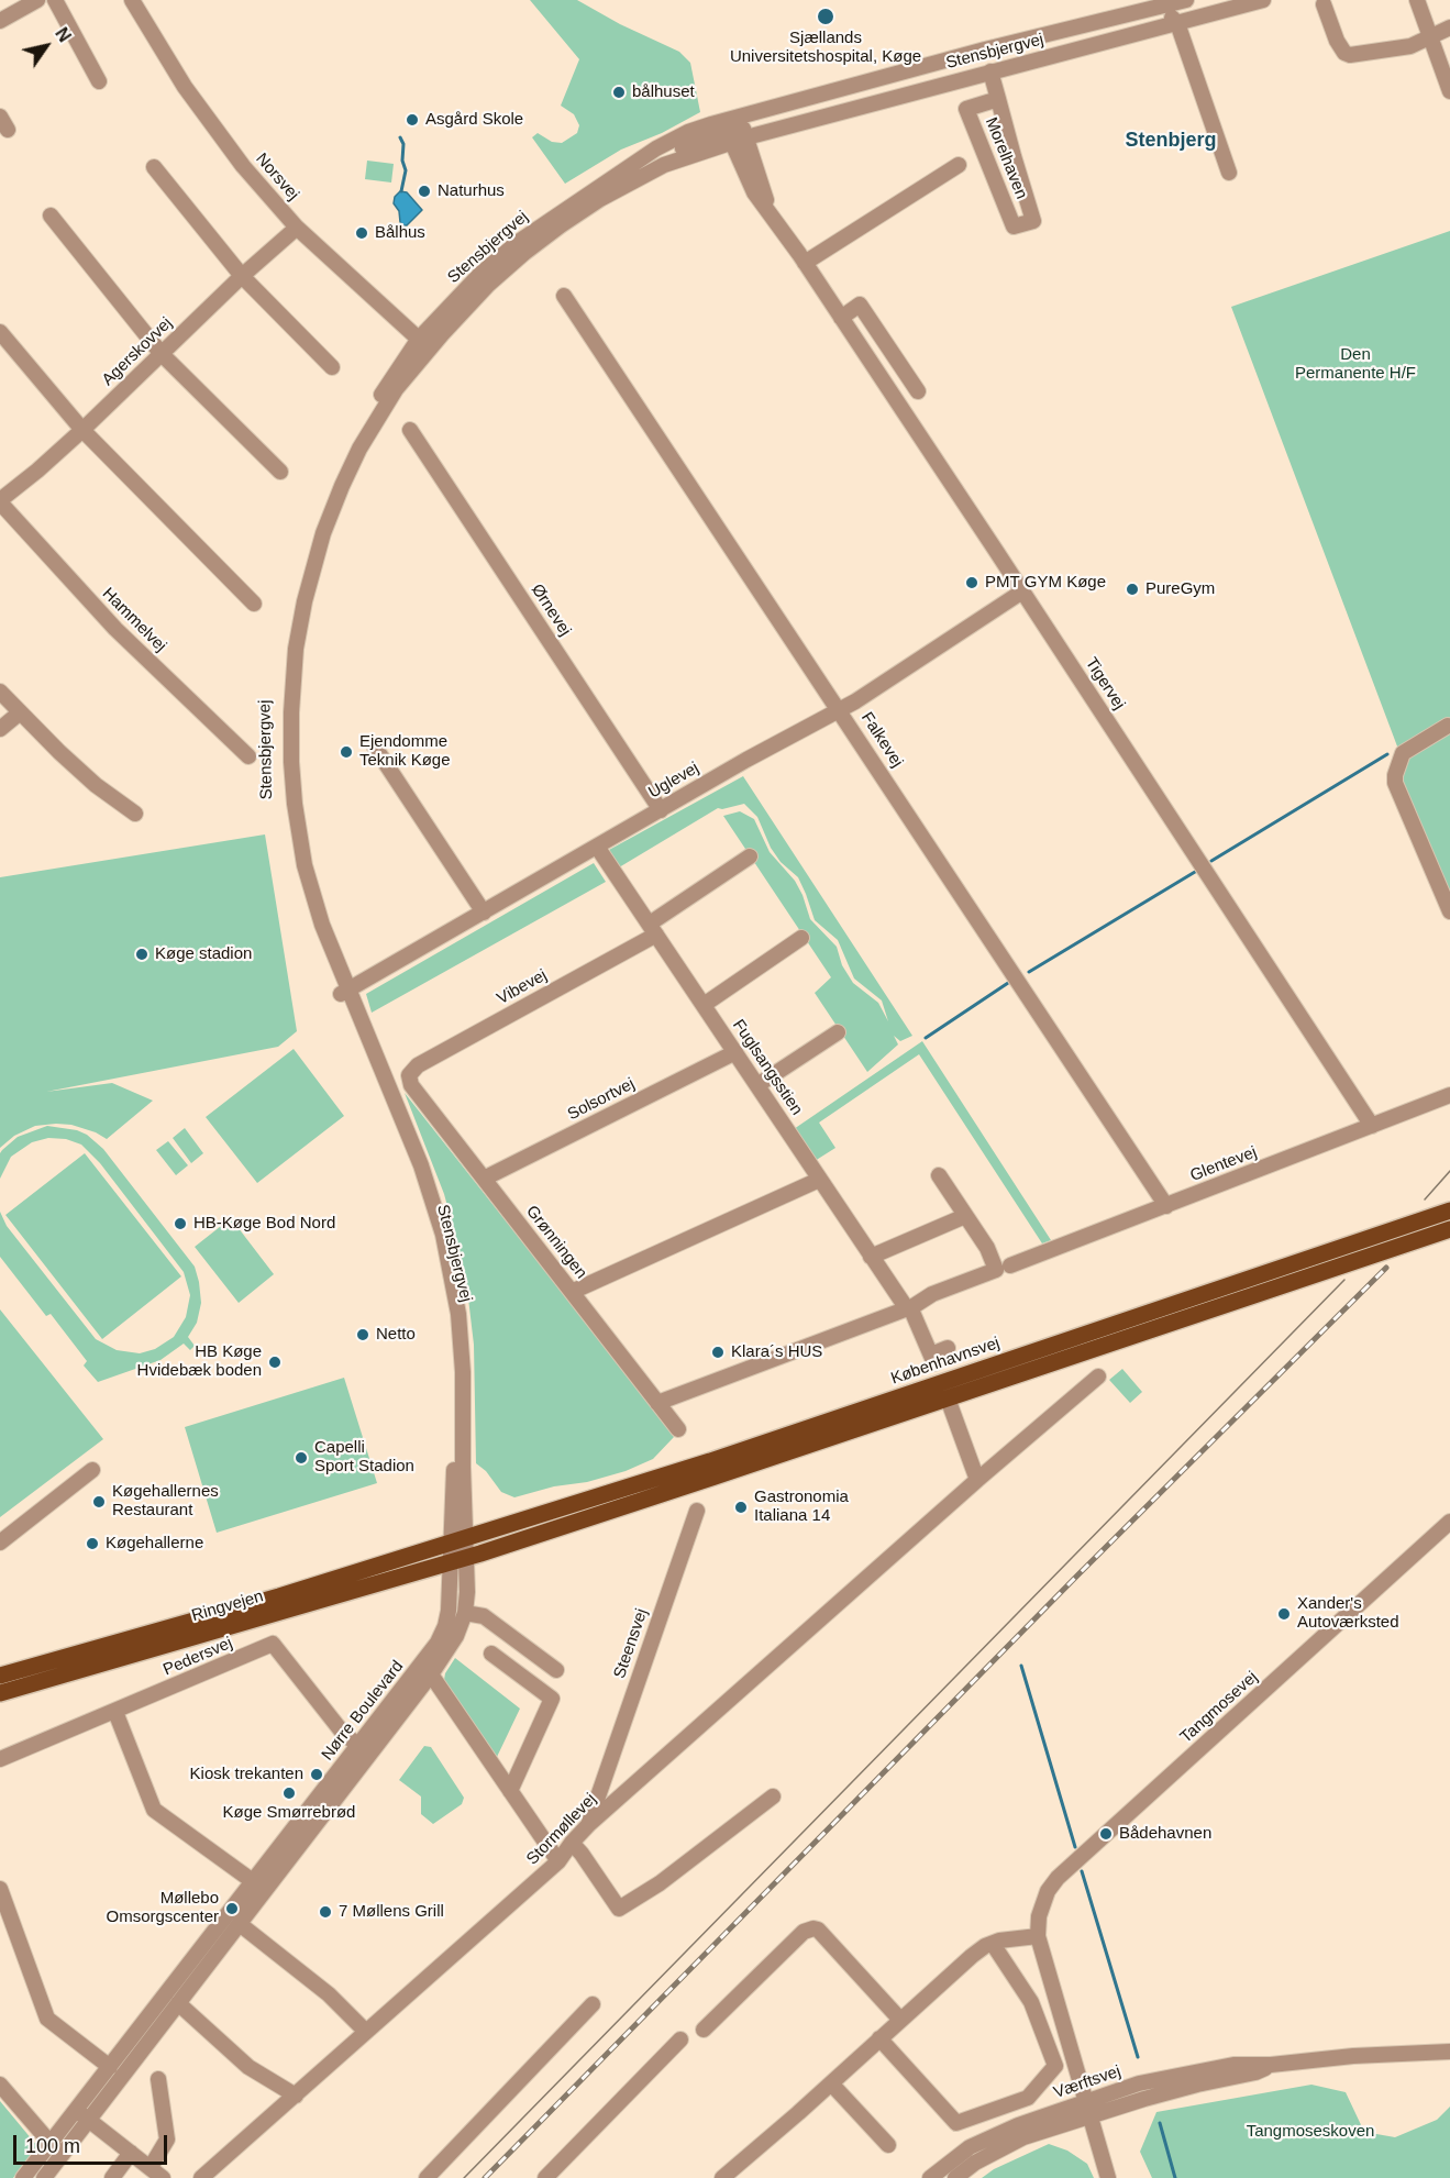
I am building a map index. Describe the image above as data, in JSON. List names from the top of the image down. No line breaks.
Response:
{"streets":{"main road":["Københavnsvej","Ringvejen"],"street":["Stensbjergvej","Morelhaven","Norsvej","Agerskovvej","Ørnevej","Hammelvej","Tigervej","Falkevej","Uglevej","Vibevej","Fuglsangsstien","Solsortvej","Glentevej","Grønningen","Steensvej","Pedersvej","Tangmosevej","Nørre Boulevard","Stormøllevej","Værftsvej"]},"crossings":[["Stensbjergvej","Morelhaven"],["Stensbjergvej","Norsvej"],["Stensbjergvej","Tigervej"],["Stensbjergvej","Uglevej"],["Stensbjergvej","Københavnsvej"],["Stensbjergvej","Ringvejen"],["Stensbjergvej","Nørre Boulevard"],["Norsvej","Agerskovvej"],["Agerskovvej","Hammelvej"],["Ørnevej","Uglevej"],["Tigervej","Uglevej"],["Tigervej","Glentevej"],["Falkevej","Uglevej"],["Falkevej","Glentevej"],["Uglevej","Fuglsangsstien"],["Vibevej","Fuglsangsstien"],["Vibevej","Grønningen"],["Fuglsangsstien","Solsortvej"],["Fuglsangsstien","Glentevej"],["Solsortvej","Grønningen"],["Glentevej","Grønningen"],["Københavnsvej","Ringvejen"],["Ringvejen","Nørre Boulevard"],["Steensvej","Stormøllevej"],["Pedersvej","Nørre Boulevard"],["Tangmosevej","Værftsvej"]],"districts":["Stenbjerg"],"parks":["Den Permanente H/F","Tangmoseskoven"],"places":["Sjællands Universitetshospital, Køge","bålhuset","Asgård Skole","Naturhus","Bålhus","PMT GYM Køge","PureGym","Ejendomme Teknik Køge","Køge stadion","HB-Køge Bod Nord","Netto","Klara´s HUS","HB Køge Hvidebæk boden","Capelli Sport Stadion","Køgehallernes Restaurant","Gastronomia Italiana 14","Køgehallerne","Xander's Autoværksted","Kiosk trekanten","Køge Smørrebrød","Bådehavnen","Møllebo Omsorgscenter","7 Møllens Grill"],"scale_bar":"100 m","north":"top right"}
